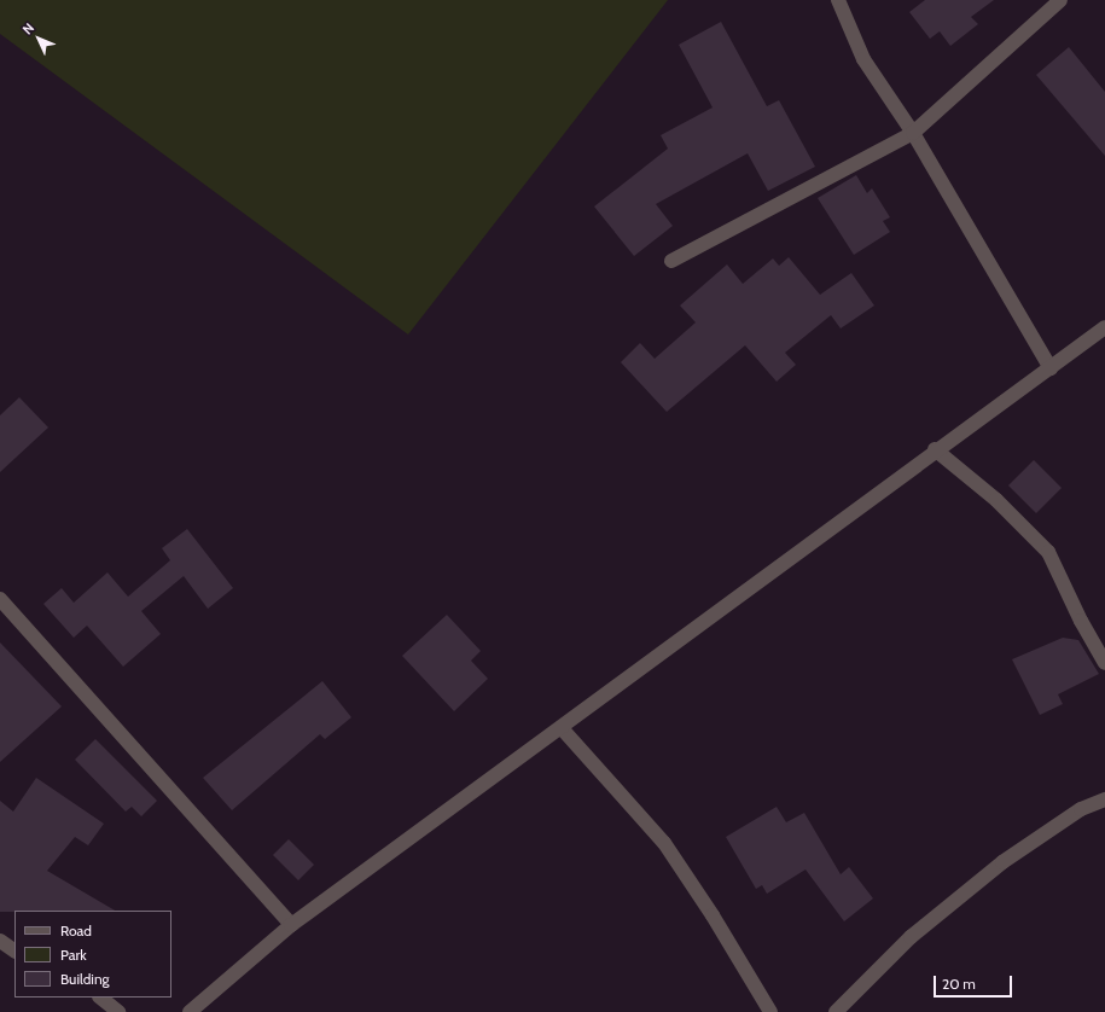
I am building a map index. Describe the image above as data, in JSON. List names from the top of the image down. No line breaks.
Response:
{"legend":["Road","Park","Building"],"scale_bar":"20 m","north":"top left"}
